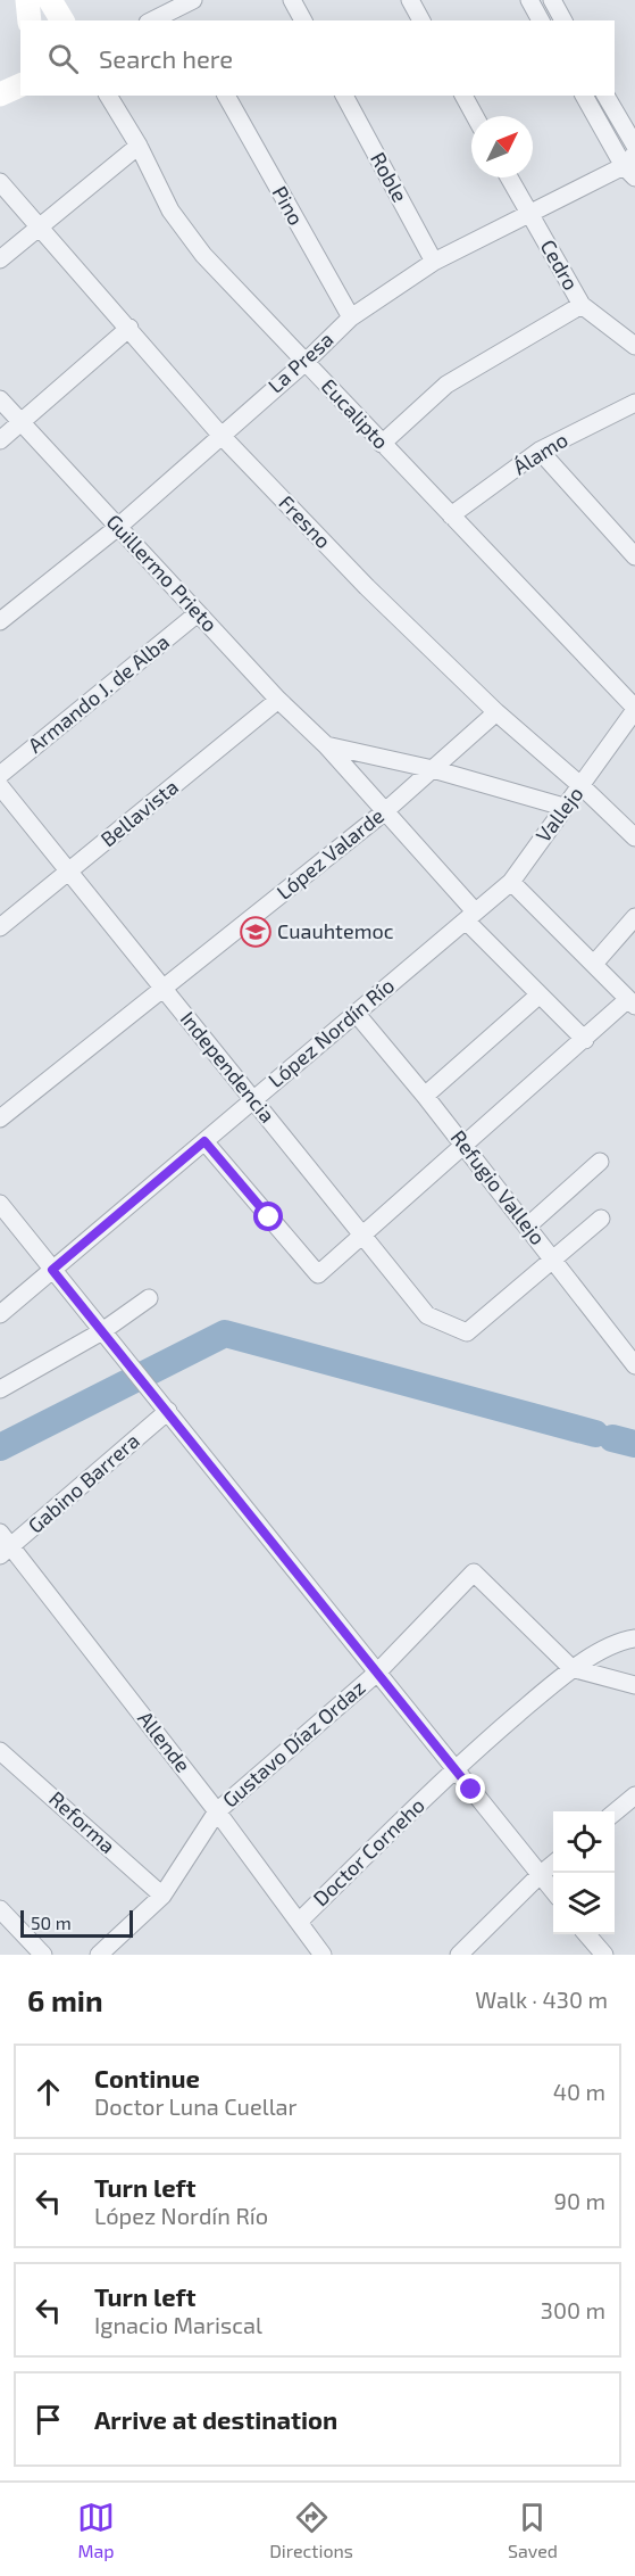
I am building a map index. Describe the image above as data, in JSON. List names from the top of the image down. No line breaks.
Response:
{"streets":{"street":["Roble","Pino","Cedro","La Presa","Eucalipto","Álamo","Fresno","Guillermo Prieto","Armando J. de Alba","Bellavista","Vallejo","López Valarde","López Nordín Río","Independencia","Refugio Vallejo","Gabino Barrera","Allende","Gustavo Díaz Ordaz","Reforma","Doctor Corneho"]},"crossings":[["Roble","La Presa"],["Pino","La Presa"],["Cedro","La Presa"],["La Presa","Eucalipto"],["La Presa","Fresno"],["La Presa","Guillermo Prieto"],["Eucalipto","Álamo"],["Eucalipto","Vallejo"],["Fresno","Vallejo"],["Fresno","López Valarde"],["Guillermo Prieto","Armando J. de Alba"],["Guillermo Prieto","Bellavista"],["Guillermo Prieto","Vallejo"],["Guillermo Prieto","López Valarde"],["Guillermo Prieto","López Nordín Río"],["Bellavista","Independencia"],["Vallejo","López Nordín Río"],["López Valarde","Independencia"],["López Nordín Río","Independencia"],["López Nordín Río","Refugio Vallejo"],["Independencia","Refugio Vallejo"],["Gabino Barrera","Allende"],["Allende","Gustavo Díaz Ordaz"],["Allende","Doctor Corneho"],["Gustavo Díaz Ordaz","Reforma"],["Gustavo Díaz Ordaz","Doctor Corneho"]],"places":{"school or university":["Cuauhtemoc"]},"scale_bar":"50 m","north":"top right","page":{"search":"Search here","scale":"50 m","heading":["6 min","Walk · 430 m"],"list":[["Continue","Doctor Luna Cuellar","40 m"],["Turn left","López Nordín Río","90 m"],["Turn left","Ignacio Mariscal","300 m"],"Arrive at destination"],"nav":["Map","Directions","Saved"]}}
